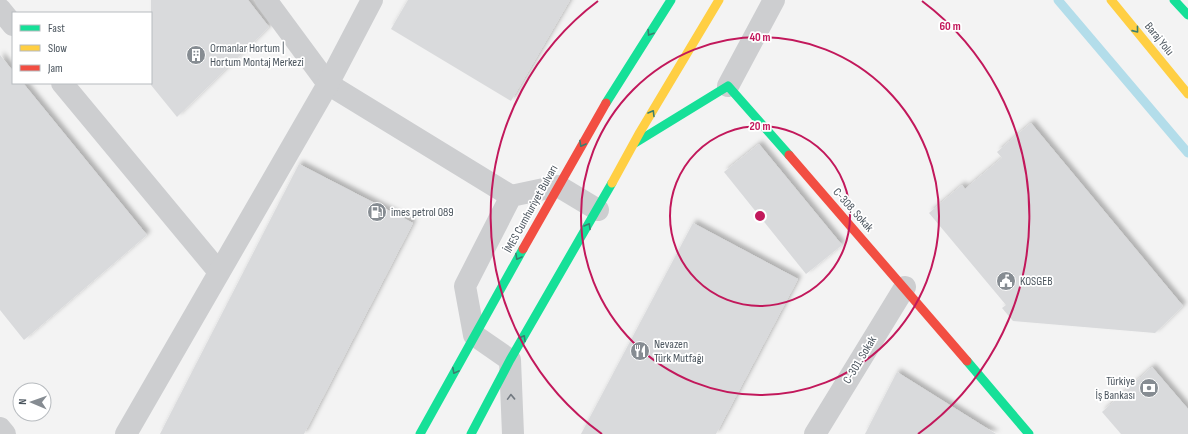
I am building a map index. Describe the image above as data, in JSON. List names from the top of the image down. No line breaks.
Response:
{"streets":{"street":["Baraj Yolu","İMES Cumhuriyet Bulvarı","C-308. Sokak","C-301. Sokak"]},"crossings":[["C-308. Sokak","C-301. Sokak"]],"one_way":["Baraj Yolu"],"places":{"building":["Ormanlar Hortum | Hortum Montaj Merkezi"],"fuel station":["imes petrol 089"],"public building":["KOSGEB"],"restaurant":["Nevazen Türk Mutfağı"],"bank":["Türkiye İş Bankası"]},"legend":["Fast","Slow","Jam"],"north":"left","rings":["60 m","40 m","20 m"]}
